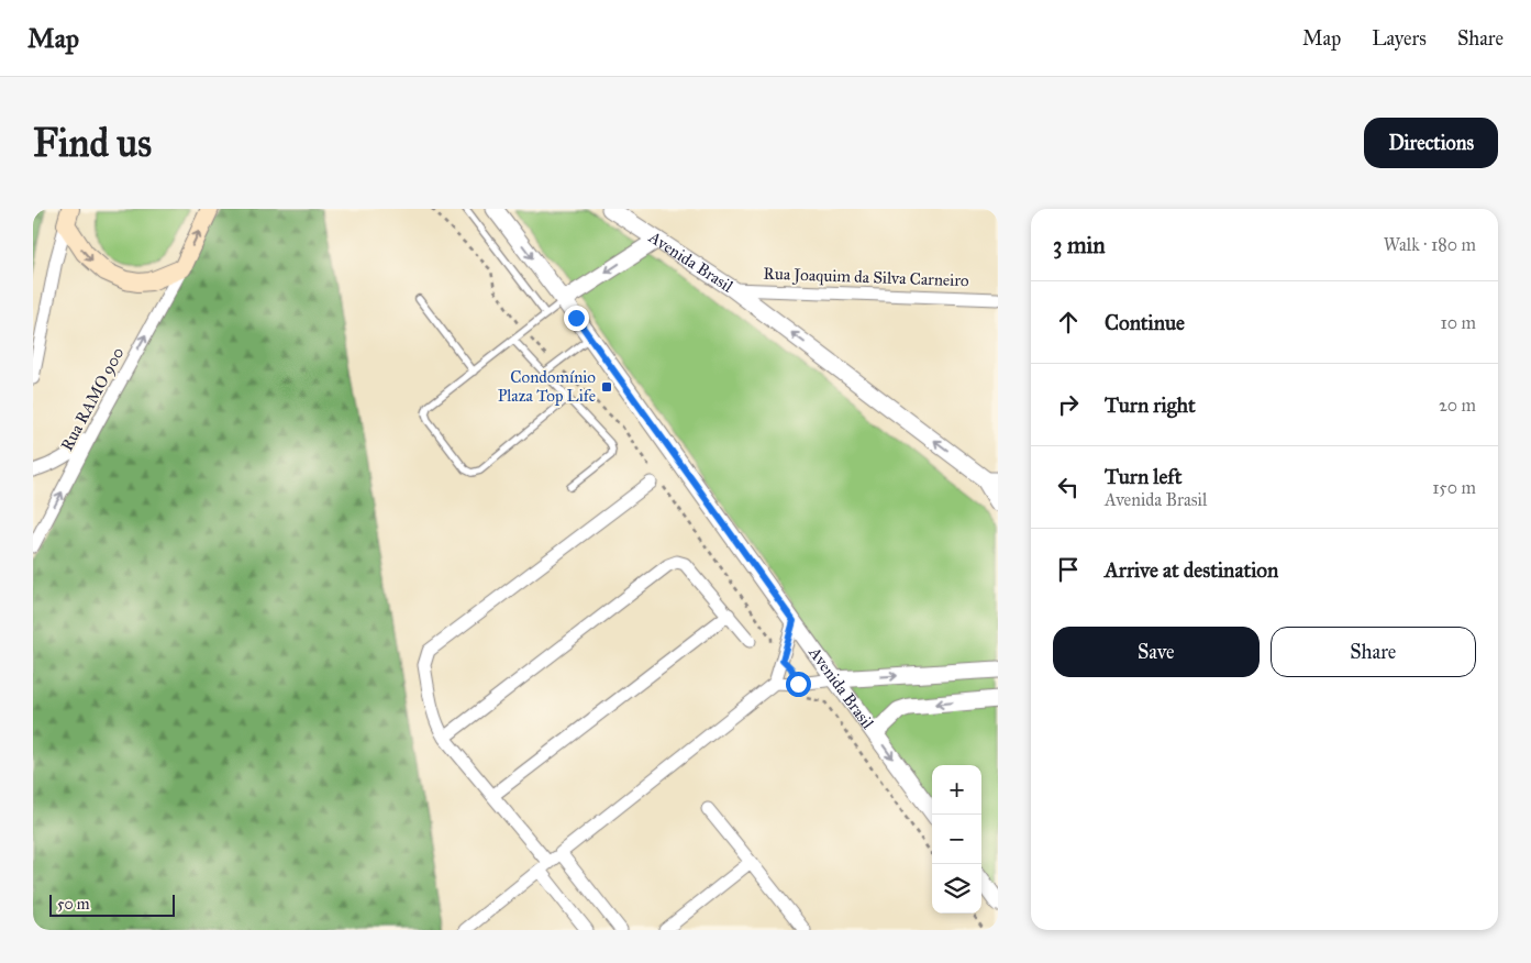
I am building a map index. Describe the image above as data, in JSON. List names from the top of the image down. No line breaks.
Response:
{"streets":{"street":["Avenida Brasil","Rua Joaquim da Silva Carneiro","Rua RAMO 900"]},"crossings":[["Avenida Brasil","Rua Joaquim da Silva Carneiro"]],"places":{"transit":["Condomínio Plaza Top Life"]},"scale_bar":"50 m","page":{"header":"Map","nav":["Map","Layers","Share"],"buttons":["Directions",["Save","Share"]],"title":"Find us","heading":["3 min","Walk · 180 m"],"list":[["Continue","10 m"],["Turn right","20 m"],["Turn left","Avenida Brasil","150 m"],"Arrive at destination"],"map_buttons":["+","−"],"scale":"50 m"}}
